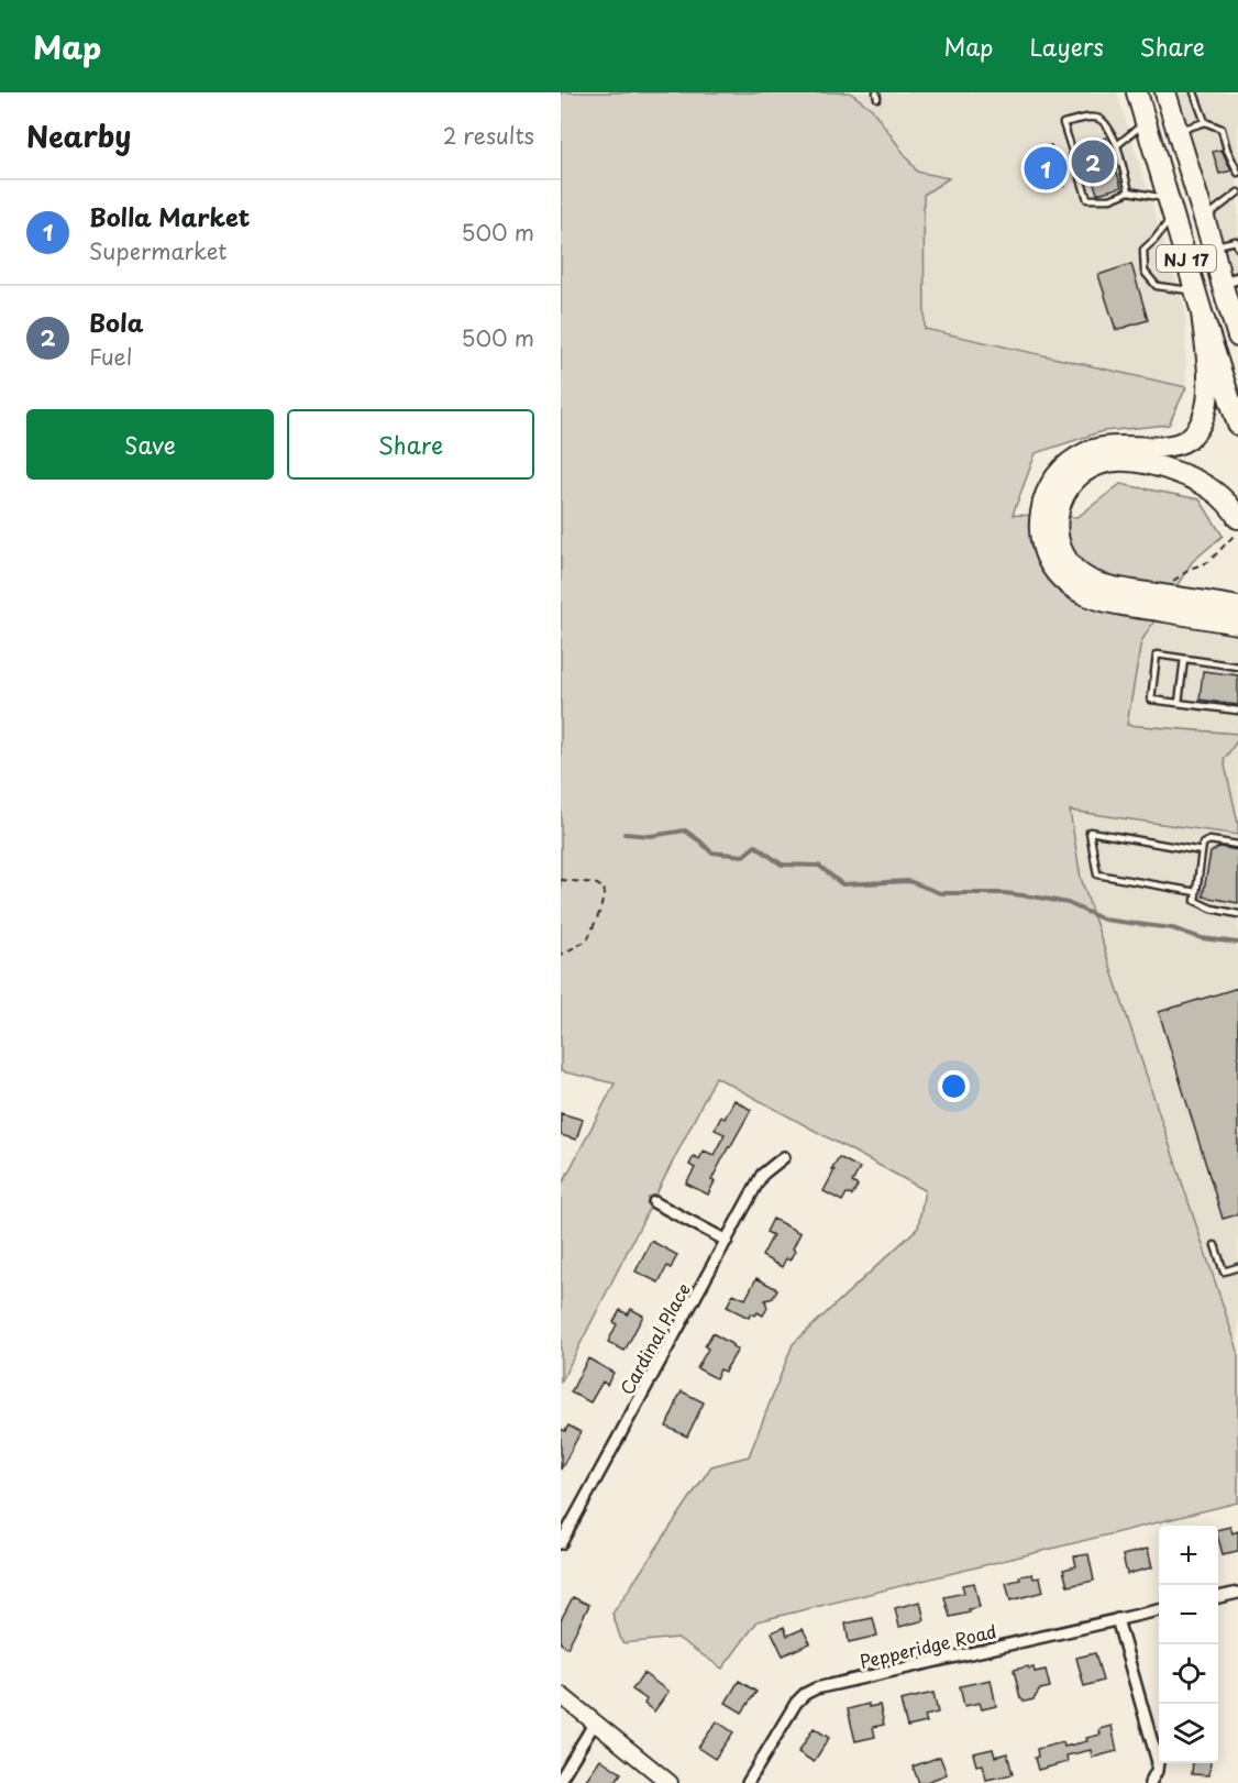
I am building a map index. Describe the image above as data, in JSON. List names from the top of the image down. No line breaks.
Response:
{"streets":{"highway":["NJ 17"],"street":["Cardinal Place","Pepperidge Road"]},"page":{"header":"Map","nav":["Map","Layers","Share"],"heading":["Nearby","2 results"],"pins":["2","1"],"list":[{"mark":"1","name":"Bolla Market","note":"Supermarket","value":"500 m"},{"mark":"2","name":"Bola","note":"Fuel","value":"500 m"}],"buttons":["Save","Share"],"map_buttons":["+","−"]}}
